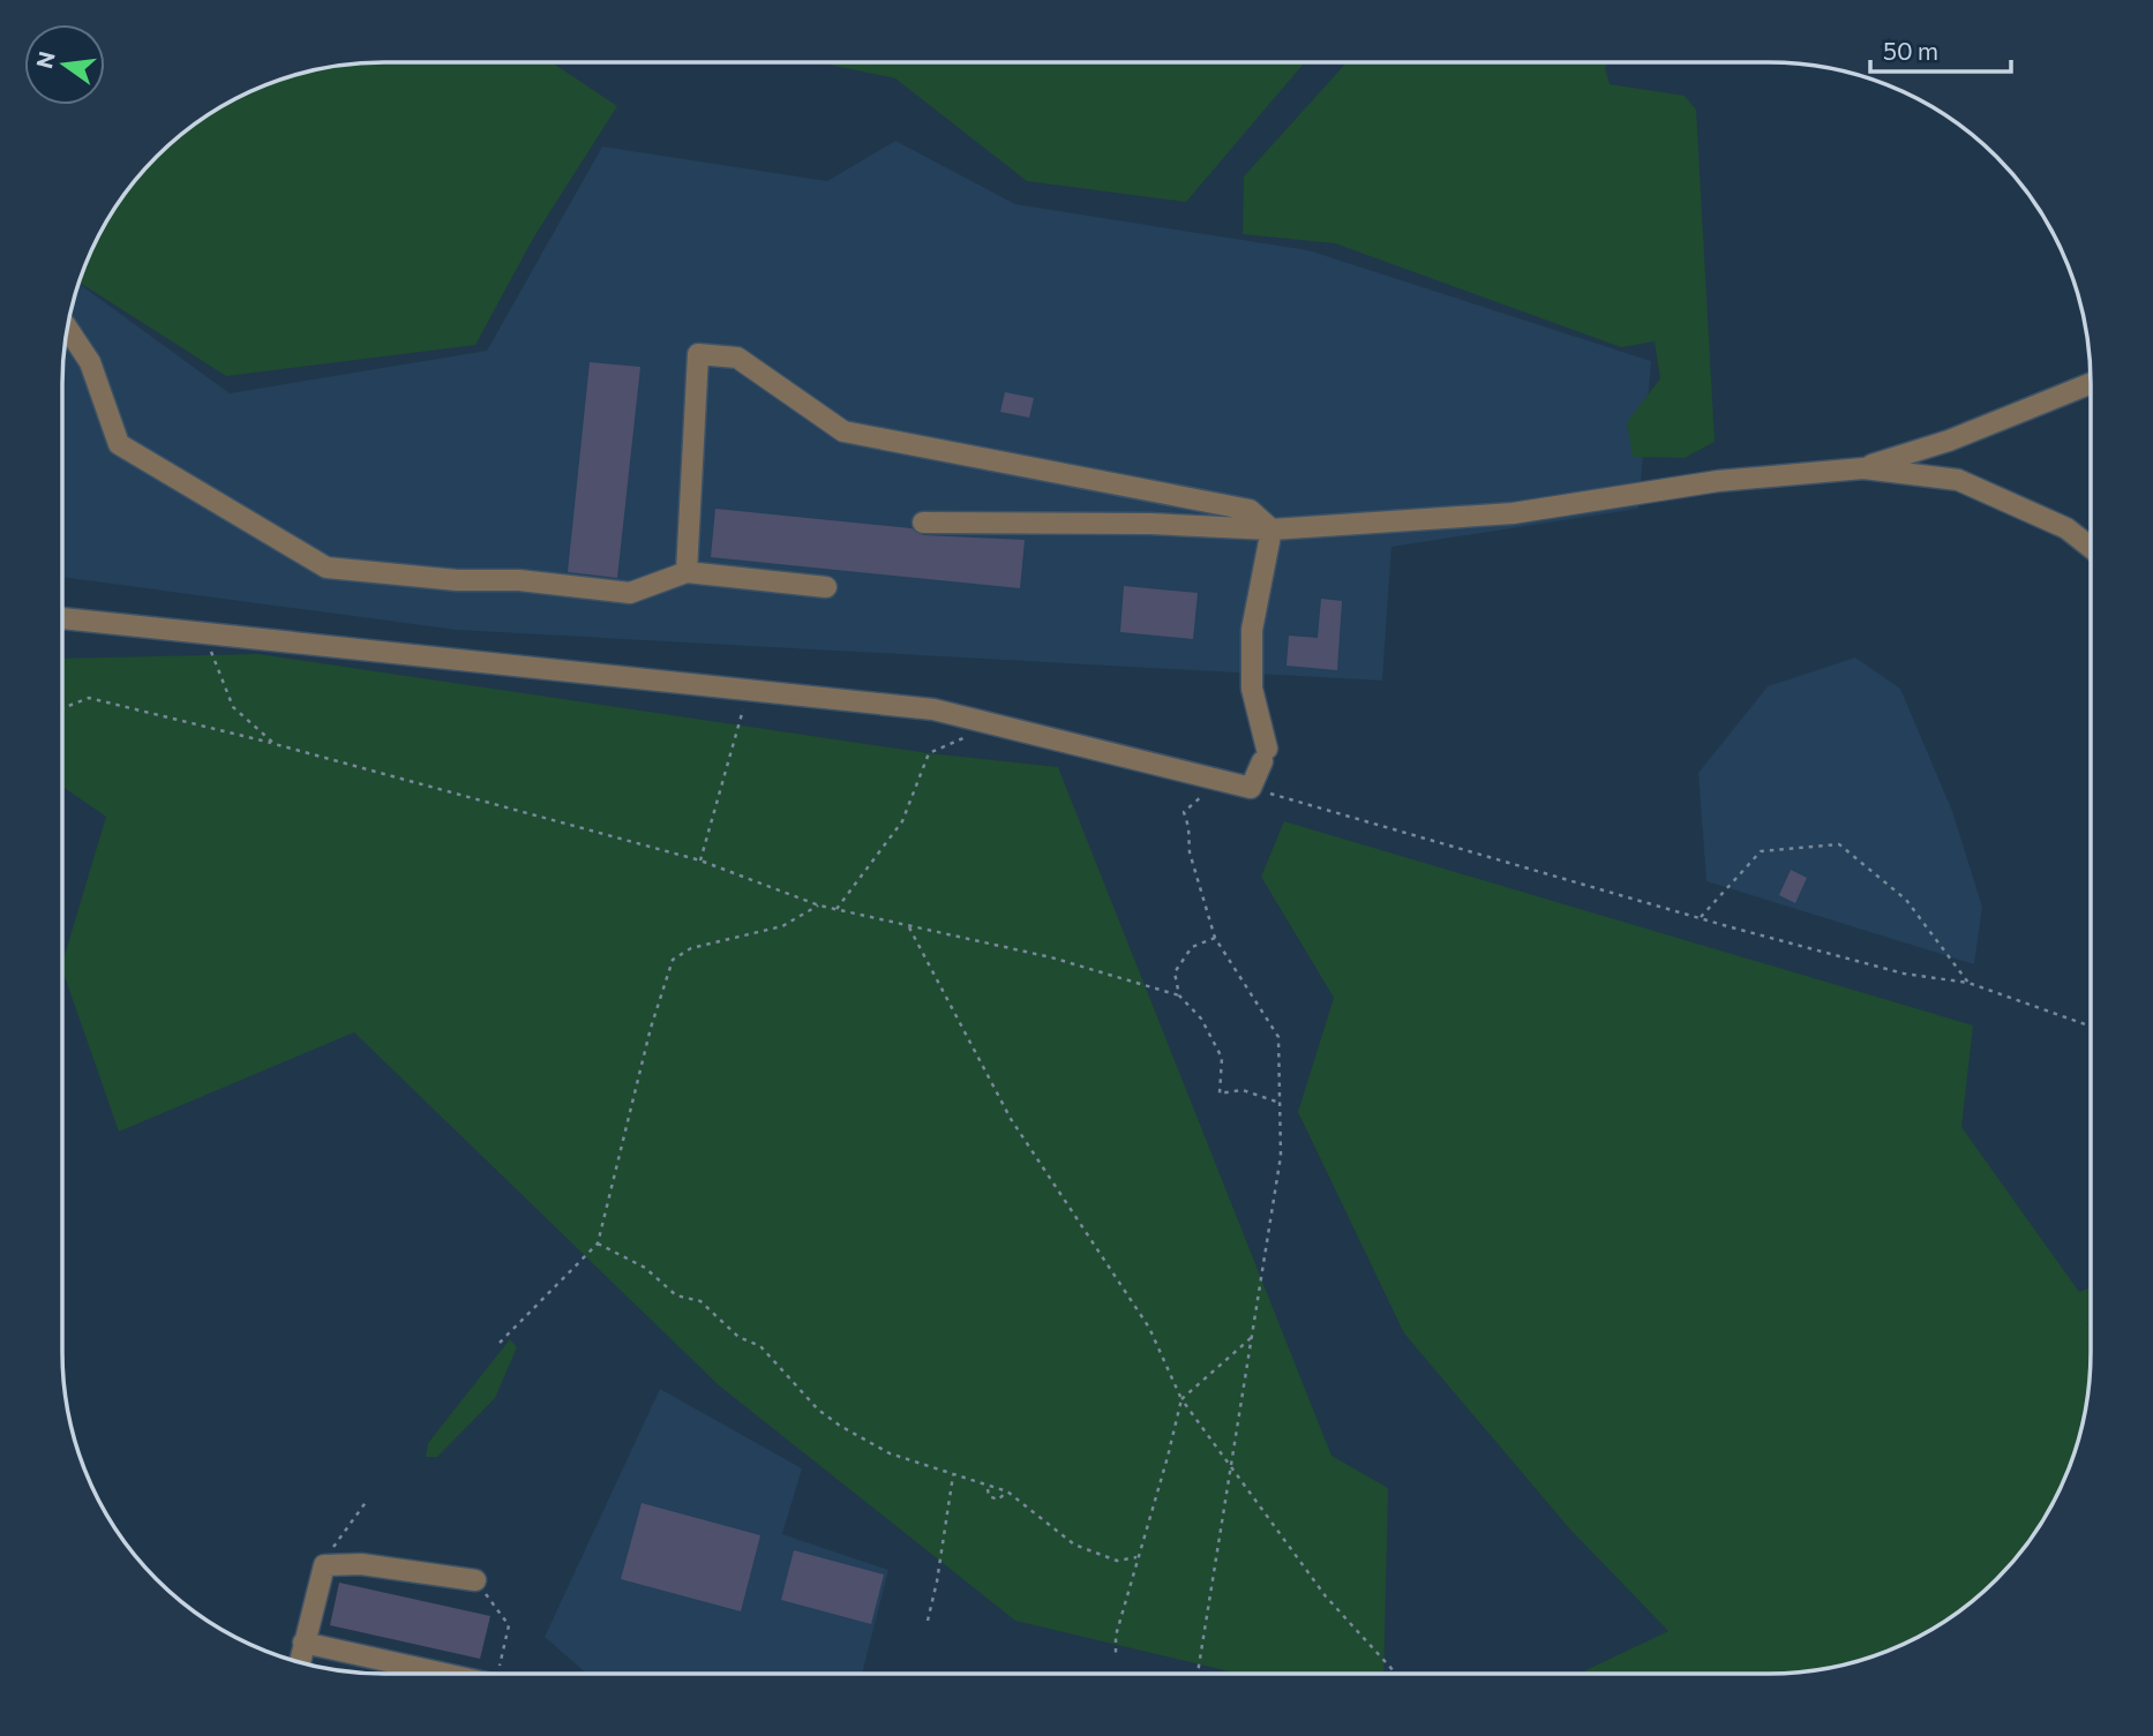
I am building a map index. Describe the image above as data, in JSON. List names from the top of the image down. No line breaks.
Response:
{"scale_bar":"50 m","north":"left"}
